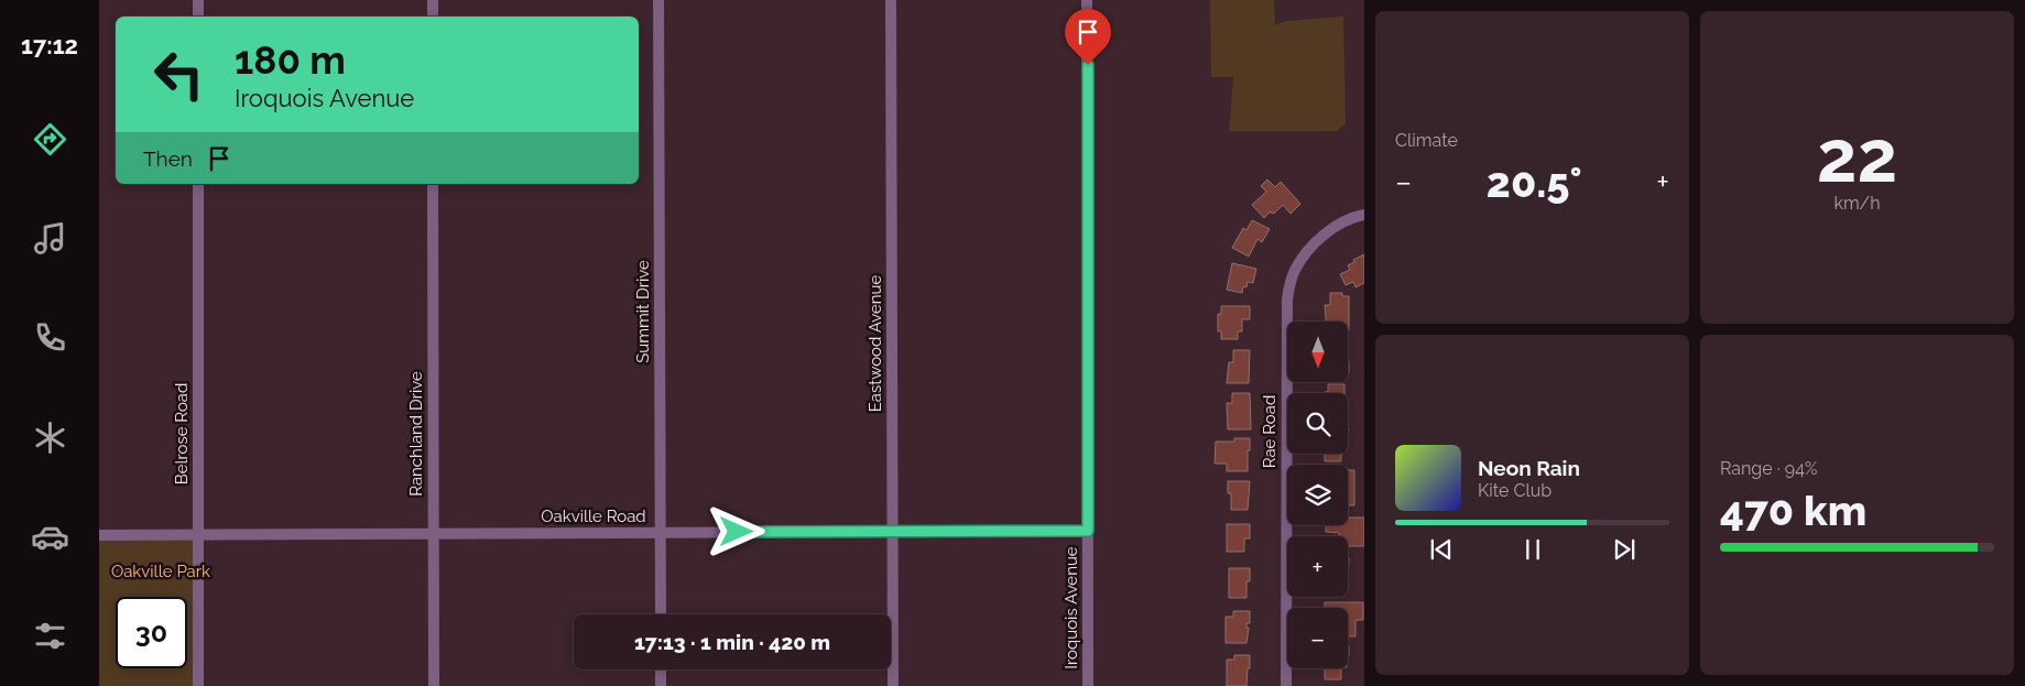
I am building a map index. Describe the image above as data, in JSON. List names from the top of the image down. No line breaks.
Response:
{"streets":{"street":["Summit Drive","Eastwood Avenue","Rae Road","Belrose Road","Ranchland Drive","Oakville Road","Iroquois Avenue"]},"crossings":[["Summit Drive","Oakville Road"],["Eastwood Avenue","Oakville Road"],["Belrose Road","Oakville Road"],["Ranchland Drive","Oakville Road"],["Oakville Road","Iroquois Avenue"]],"parks":["Oakville Park"],"north":"bottom","page":{"tabs":"17:12","tile":["Climate",["22","km/h"],["Range · 94%","470 km"]],"turn":["180 m","Iroquois Avenue"],"then":"Then","heat":["−","20.5°","+"],"map_buttons":["+","−"],"song":["Neon Rain","Kite Club"],"limit":"30","trip":"17:13 · 1 min · 420 m"}}
